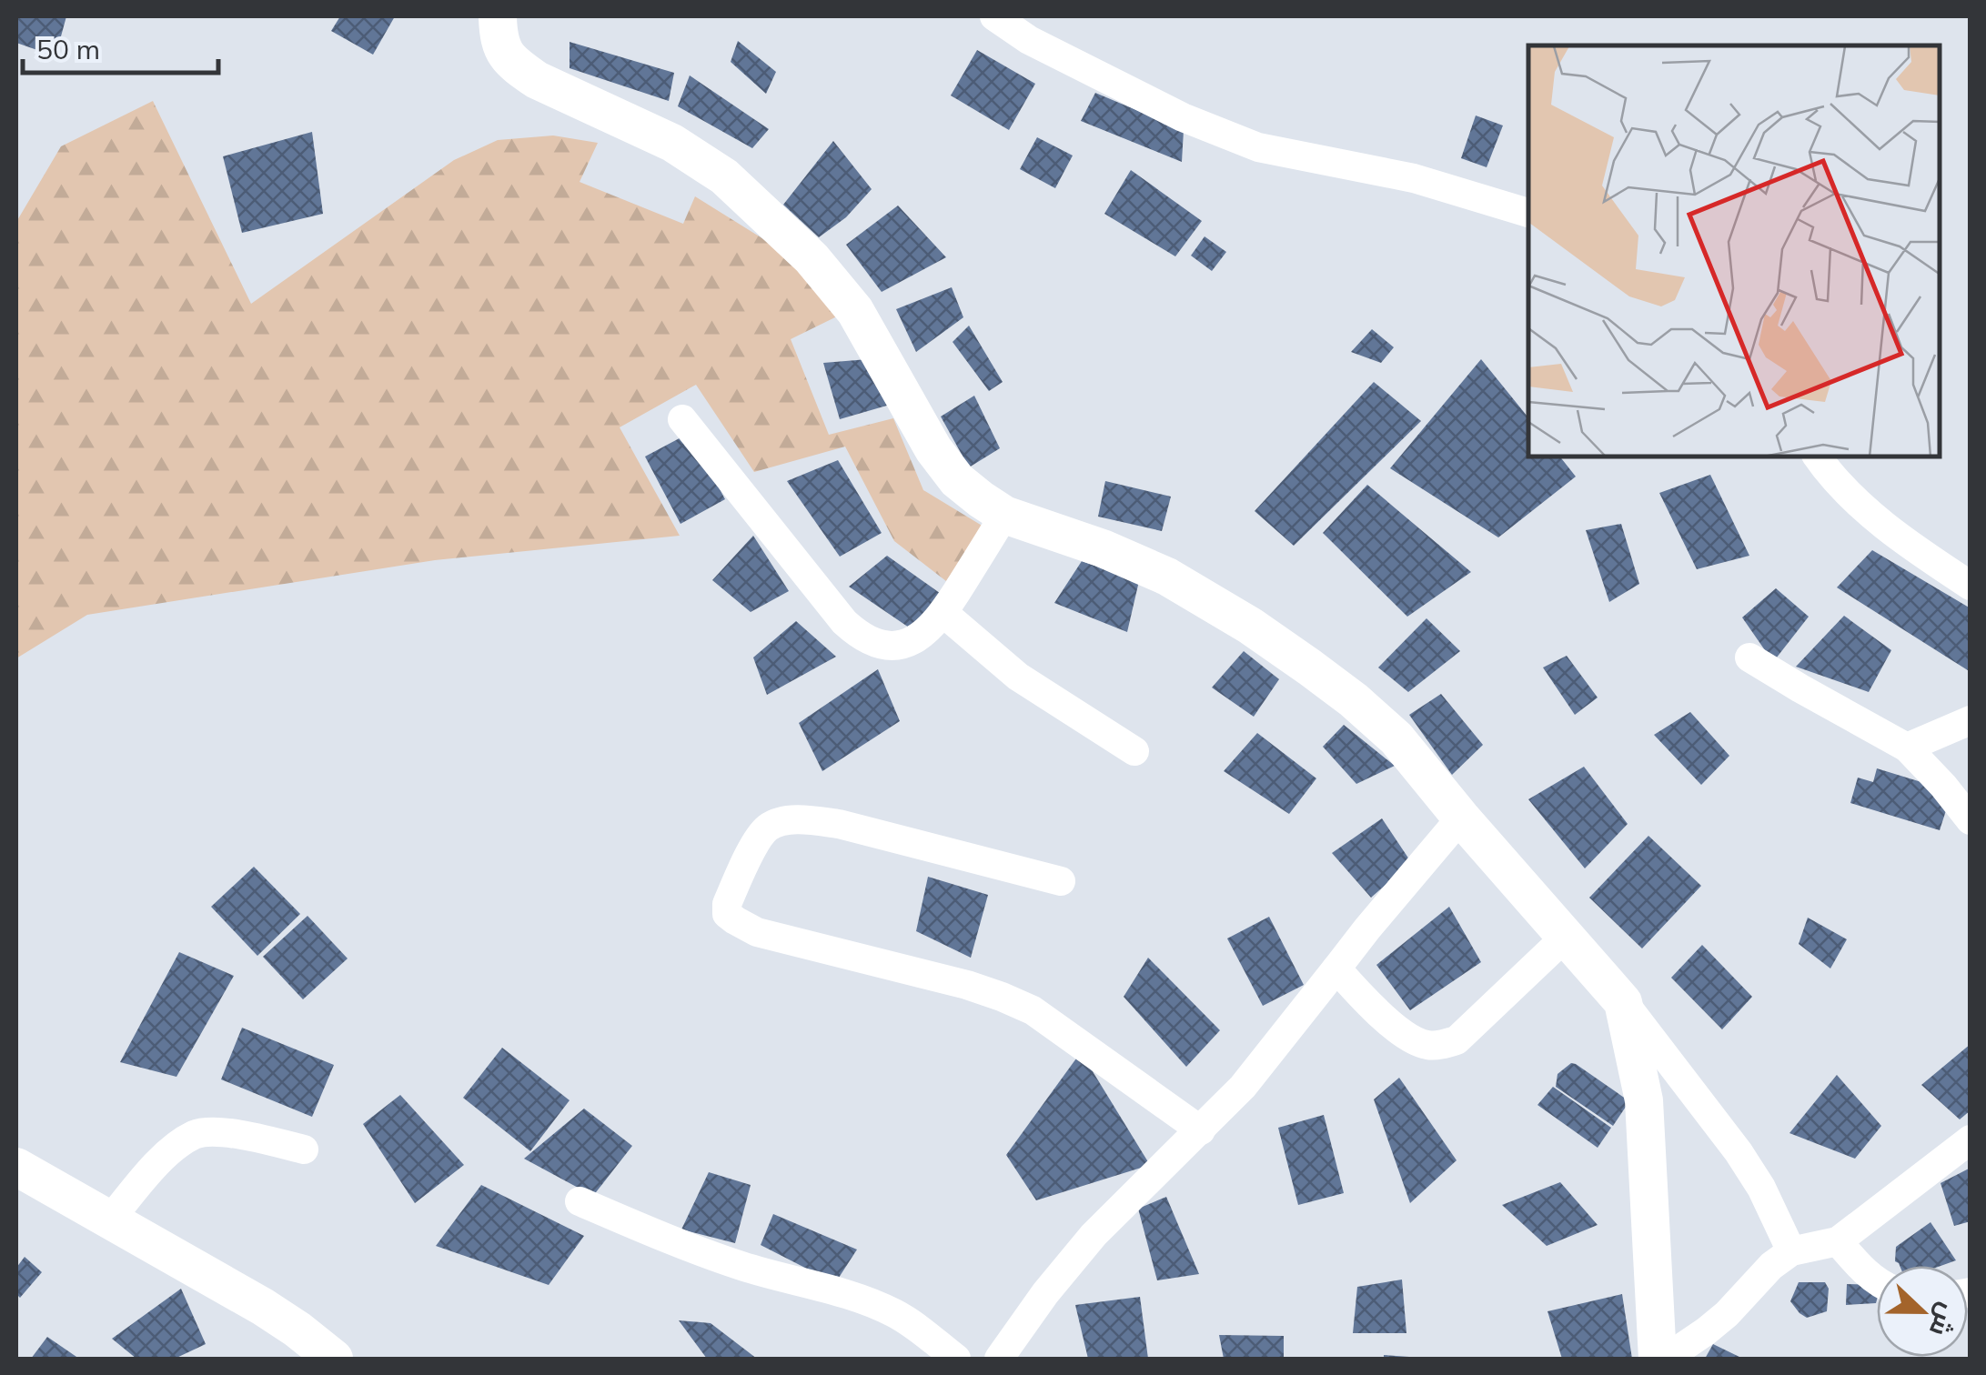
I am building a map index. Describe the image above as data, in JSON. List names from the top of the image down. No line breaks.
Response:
{"scale_bar":"50 m","north":"right"}
